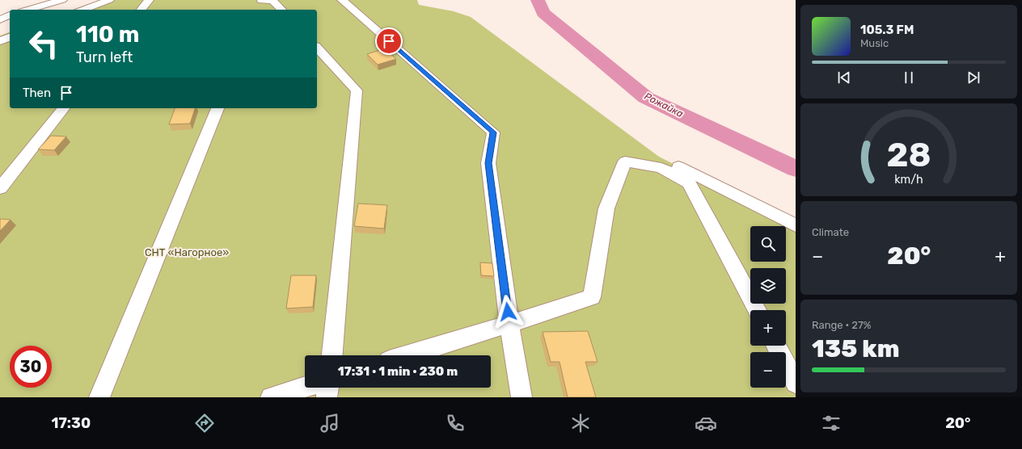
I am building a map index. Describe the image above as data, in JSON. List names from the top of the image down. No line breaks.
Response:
{"water":["Рожайка"],"parks":["СНТ «Нагорное»"],"page":{"turn":["110 m","Turn left"],"song":["105.3 FM","Music"],"then":"Then","tile":["Climate",["Range · 27%","135 km"]],"map_buttons":["+","−"],"heat":["−","20°","+"],"limit":"30","trip":"17:31 · 1 min · 230 m","tabs":["17:30","20°"],"gauge":["28","km/h"]}}
